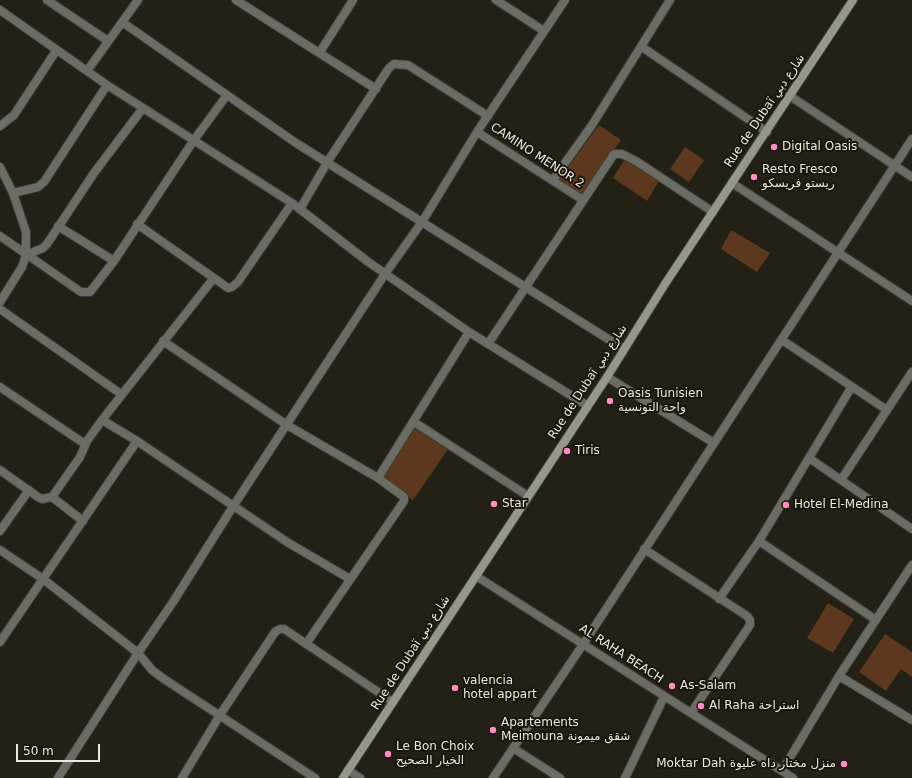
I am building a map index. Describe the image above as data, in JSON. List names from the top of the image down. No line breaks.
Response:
{"streets":{"street":["Rue de Dubaï شارع دبي","CAMINO MENOR 2","AL RAHA BEACH"]},"crossings":[["Rue de Dubaï شارع دبي","AL RAHA BEACH"]],"places":["Digital Oasis","Resto Fresco ريستو فريسكو","Oasis Tunisien واحة التونسية","Tiris","Star","Hotel El-Medina","As-Salam","valencia hotel appart","Al Raha استراحة","Apartements Meimouna شقق ميمونة","Le Bon Choix الخيار الصحيح","Moktar Dah منزل مختار داه عليوة"],"scale_bar":"50 m"}
